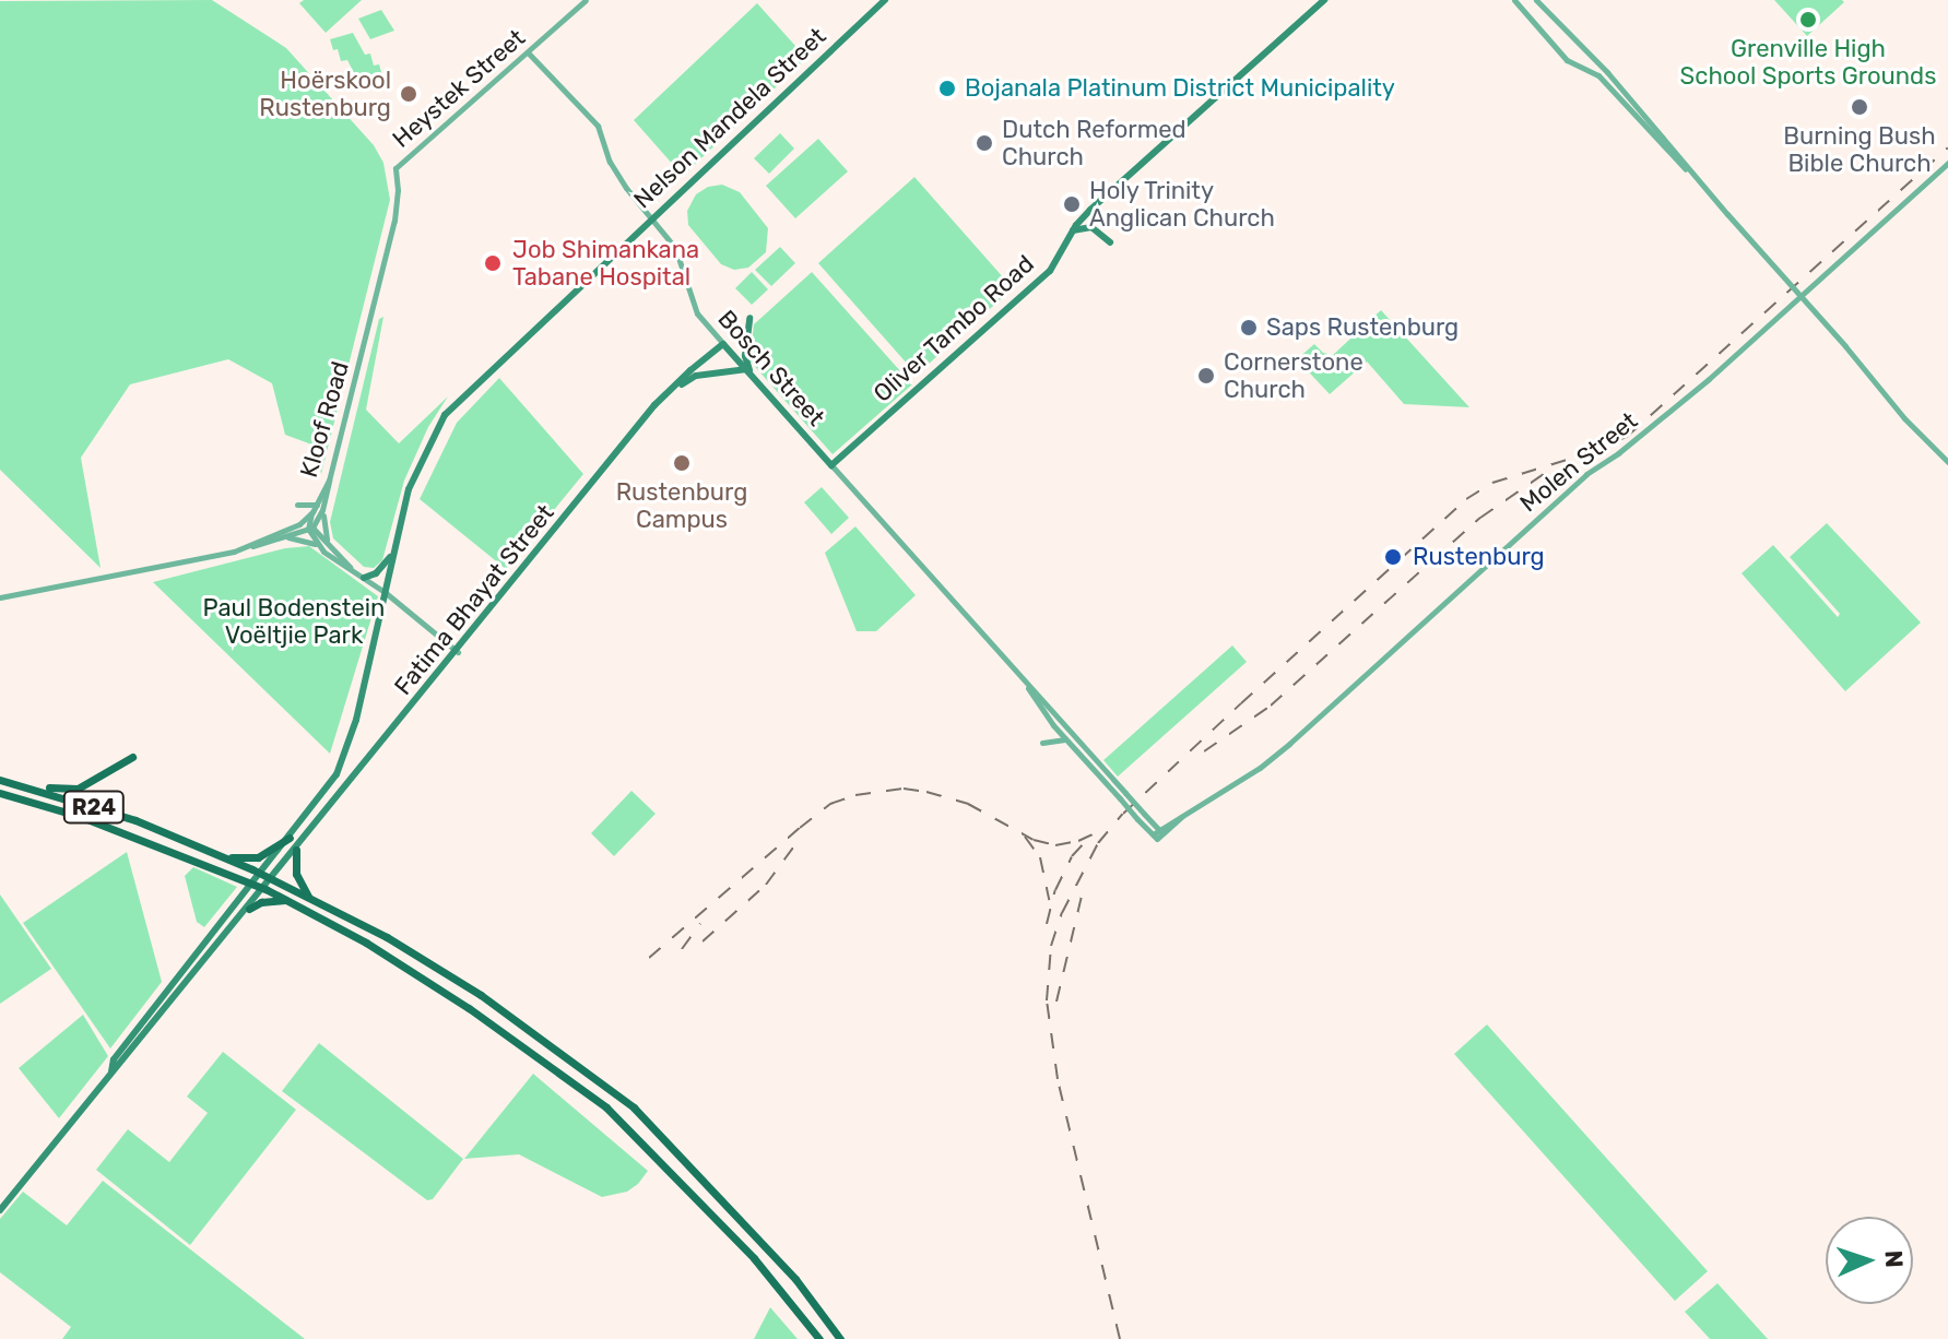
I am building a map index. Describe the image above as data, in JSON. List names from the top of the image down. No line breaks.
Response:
{"streets":{"main road":["Nelson Mandela Street","Oliver Tambo Road","Bosch Street","Fatima Bhayat Street","R24"],"street":["Heystek Street","Kloof Road","Molen Street"]},"crossings":[["Heystek Street","Bosch Street"],["Heystek Street","Kloof Road"],["Nelson Mandela Street","Bosch Street"],["Nelson Mandela Street","Fatima Bhayat Street"],["Nelson Mandela Street","R24"],["Oliver Tambo Road","Bosch Street"],["Bosch Street","Fatima Bhayat Street"],["Fatima Bhayat Street","R24"]],"parks":["Paul Bodenstein Voëltjie Park"],"places":["Grenville High School Sports Grounds","Bojanala Platinum District Municipality","Hoërskool Rustenburg","Burning Bush Bible Church","Dutch Reformed Church","Holy Trinity Anglican Church","Job Shimankana Tabane Hospital","Saps Rustenburg","Cornerstone Church","Rustenburg Campus","Rustenburg"],"north":"right"}
